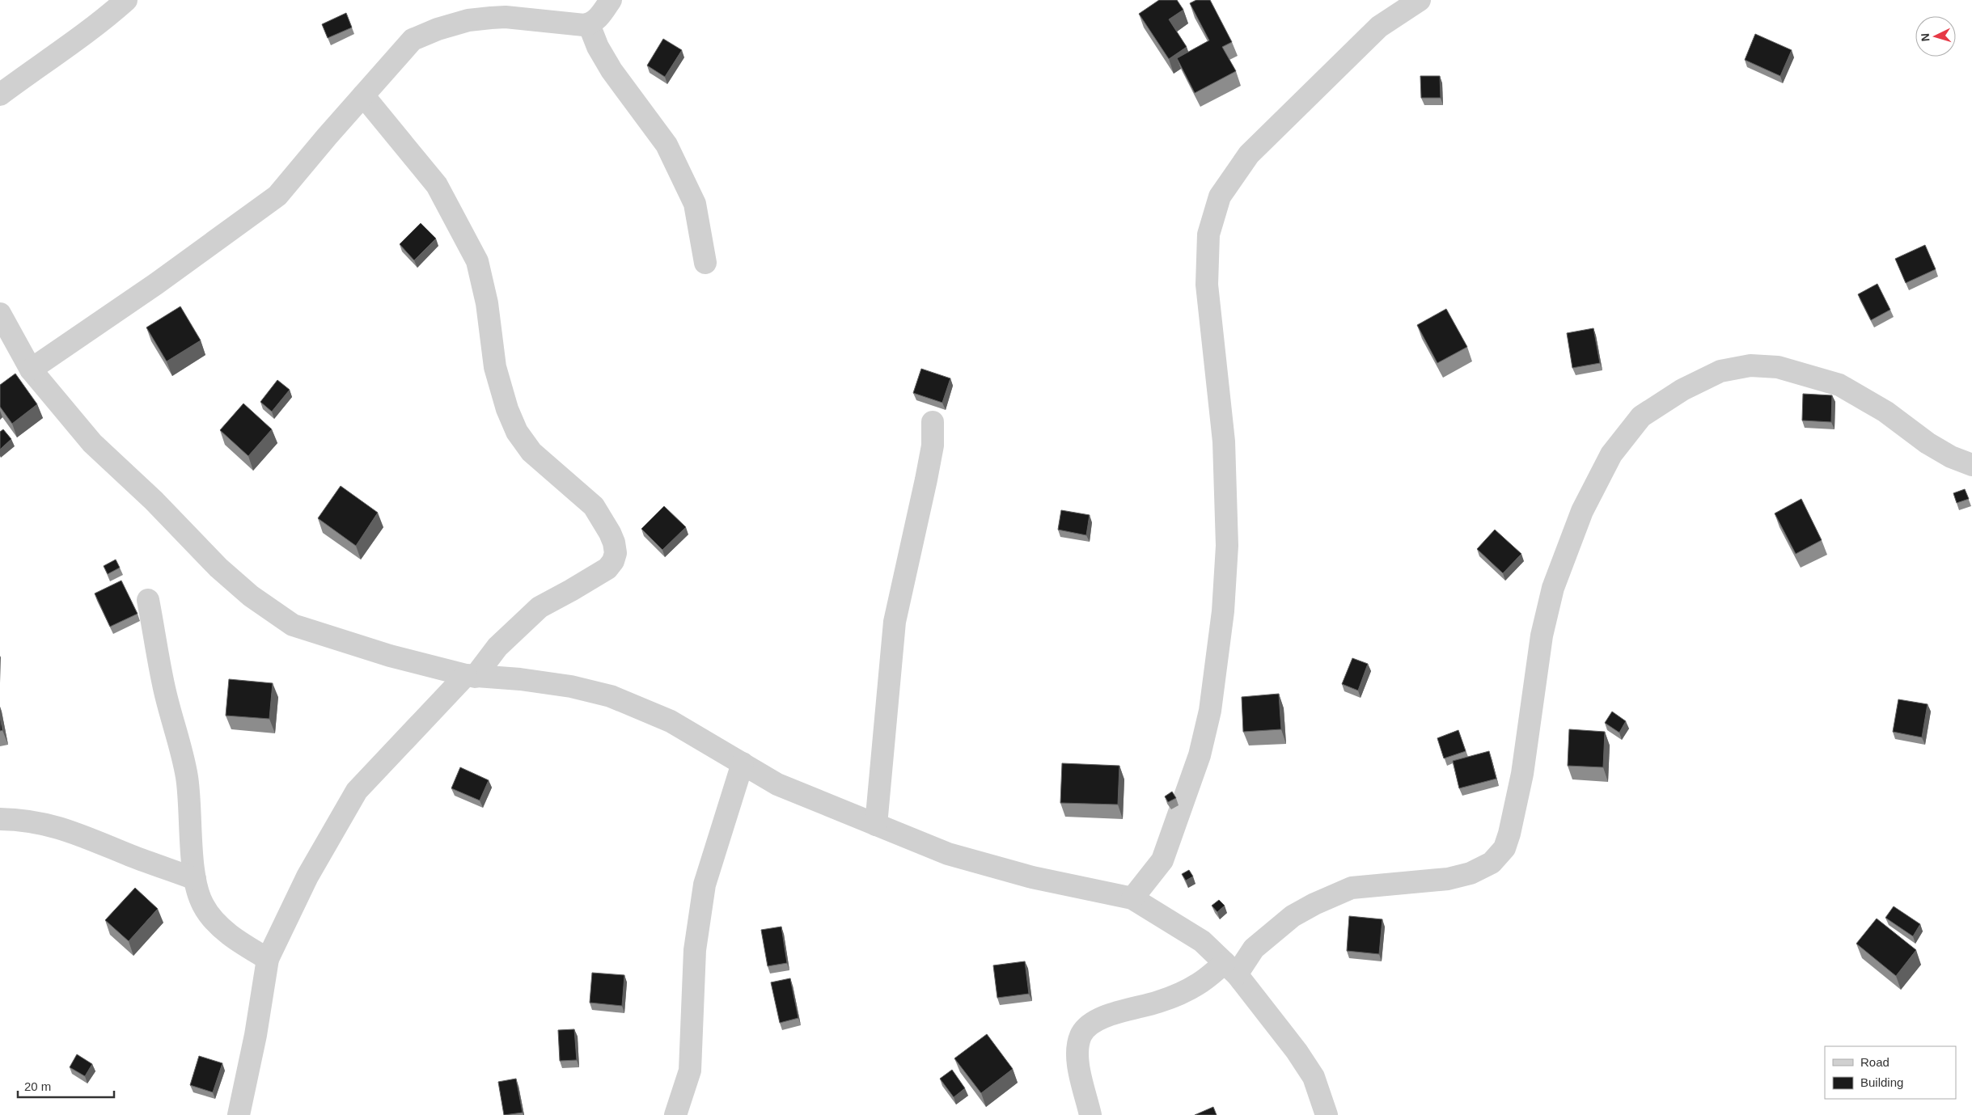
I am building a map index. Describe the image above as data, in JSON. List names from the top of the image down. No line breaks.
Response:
{"legend":["Road","Building"],"scale_bar":"20 m","north":"left"}
